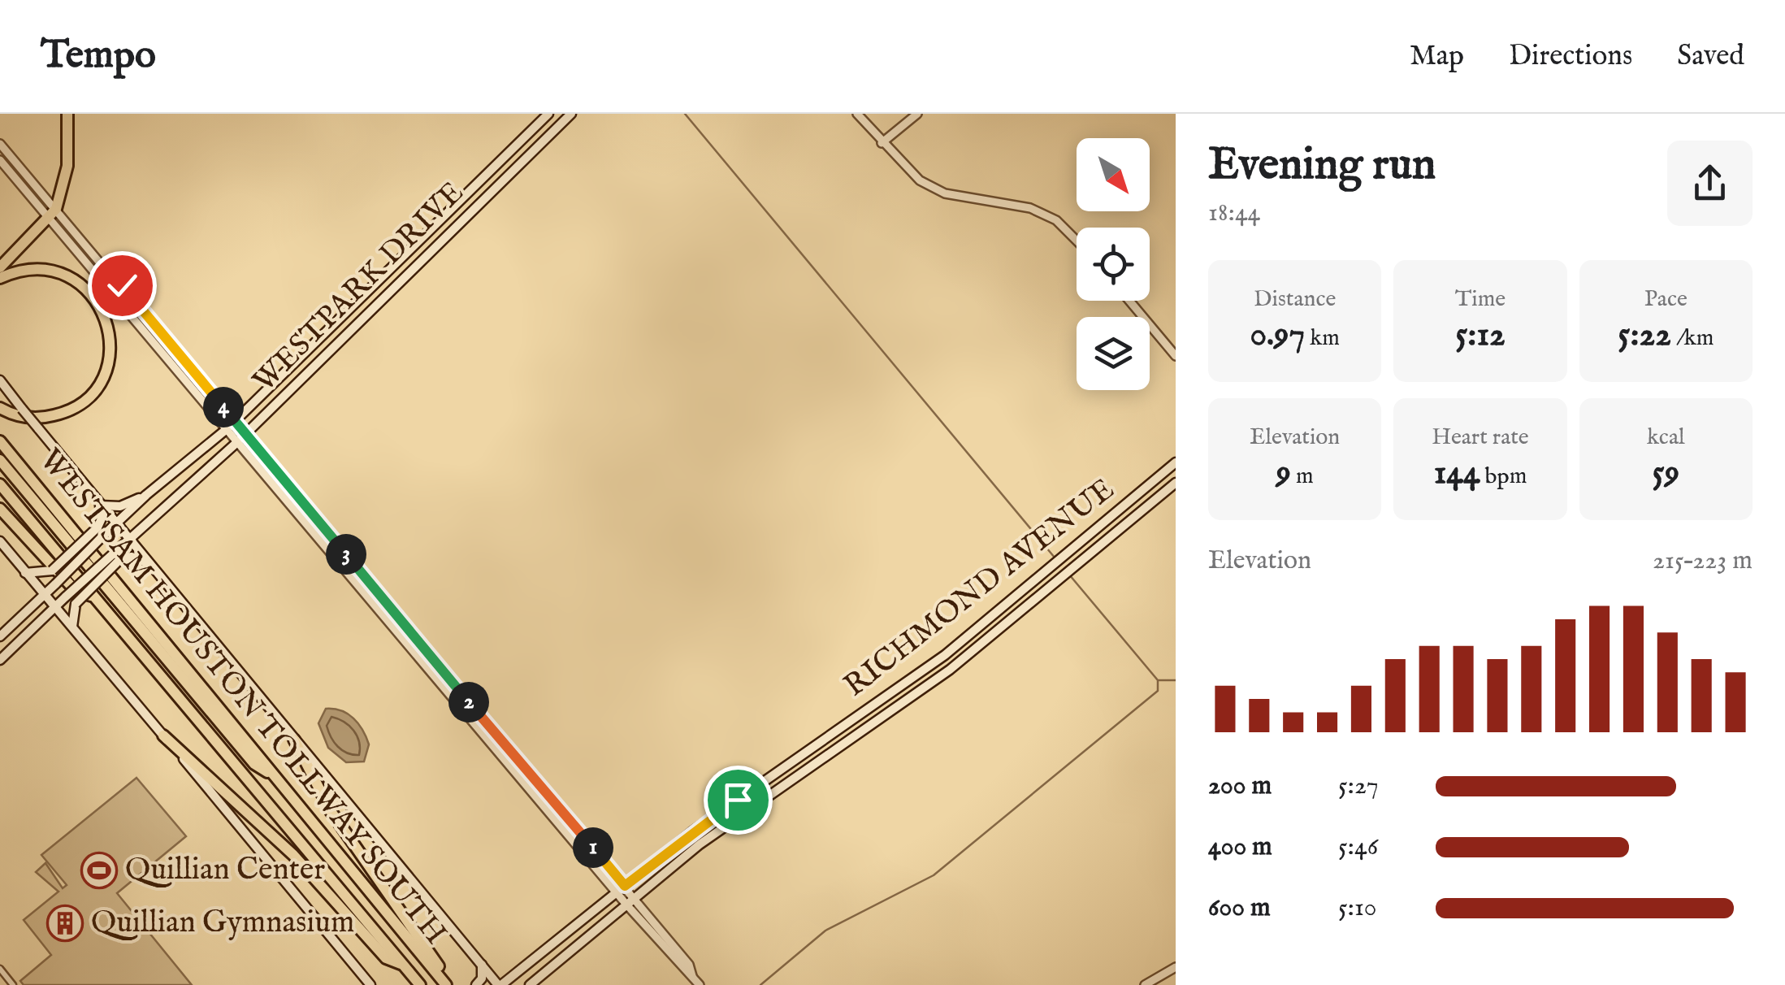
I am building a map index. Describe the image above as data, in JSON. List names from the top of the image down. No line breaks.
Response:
{"streets":{"highway":["WEST SAM HOUSTON TOLLWAY SOUTH"],"main road":["WESTPARK DRIVE","RICHMOND AVENUE"]},"places":{"sports":["Quillian Center"],"building":["Quillian Gymnasium"]},"north":"bottom right","page":{"header":"Tempo","nav":["Map","Directions","Saved"],"heading":["Evening run","18:44"],"stats":[["Distance","0.97 km"],["Time","5:12"],["Pace","5:22 /km"],["Elevation","9 m"],["Heart rate","144 bpm"],["kcal","59"]],"pins":["4","3","2","1"],"chart":["Elevation","215–223 m"],"list":[{"name":"200 m","note":"5:27"},{"name":"400 m","note":"5:46"},{"name":"600 m","note":"5:10"}]}}
